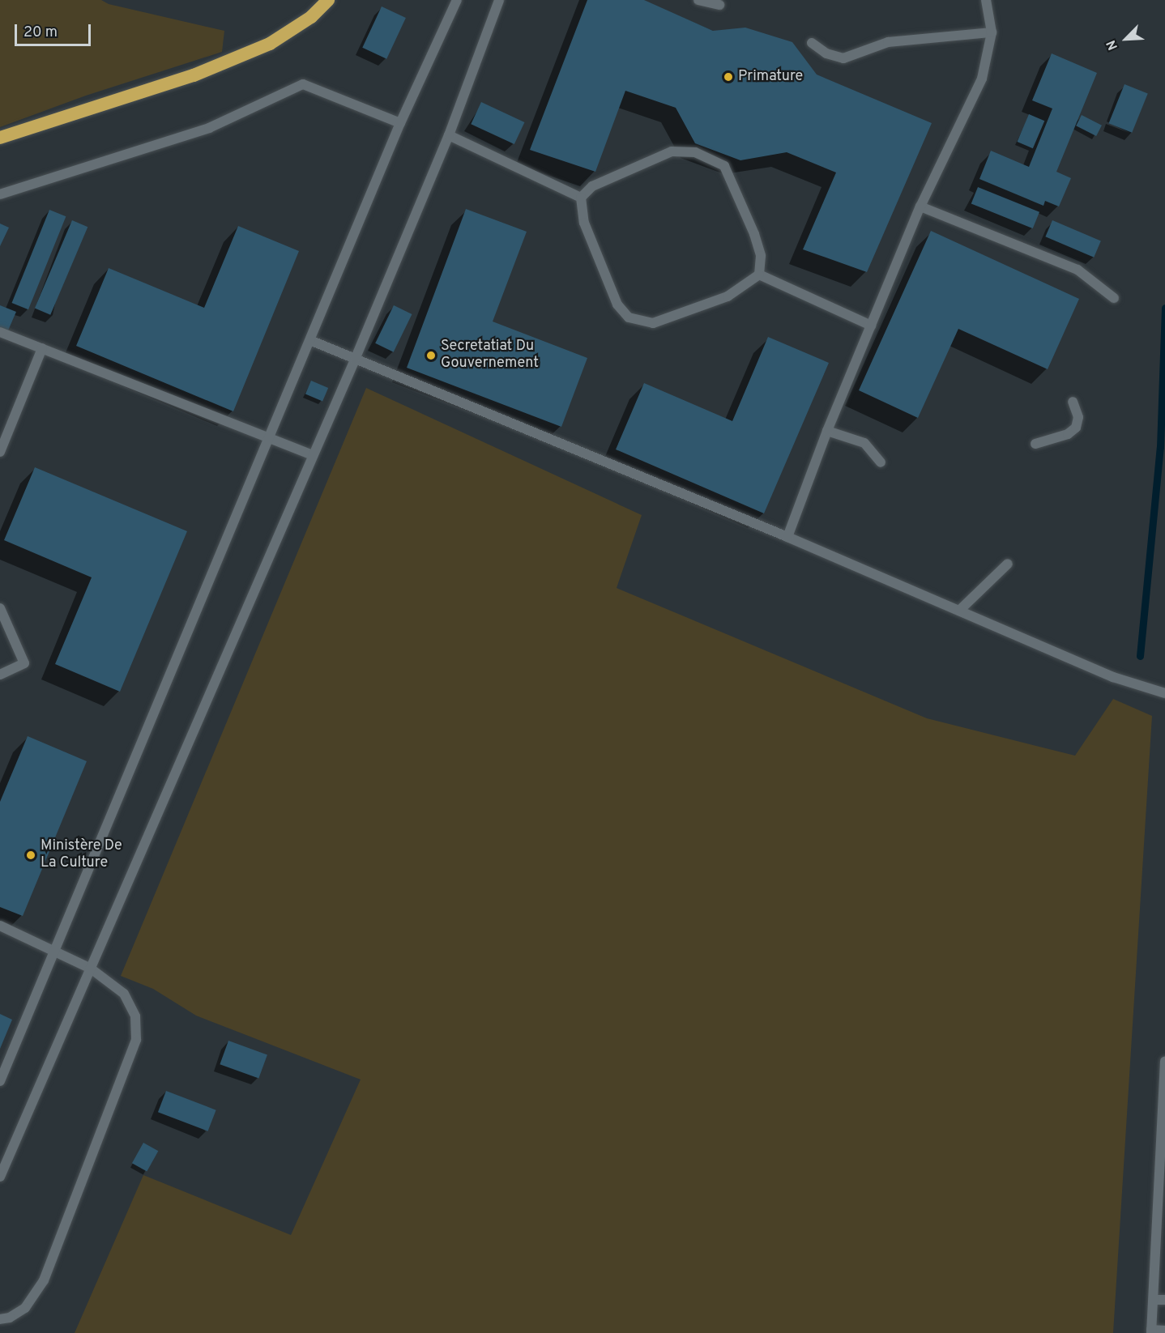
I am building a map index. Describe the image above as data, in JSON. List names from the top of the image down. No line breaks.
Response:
{"places":["Primature","Secretatiat Du Gouvernement","Ministère De La Culture"],"scale_bar":"20 m","north":"bottom left"}
